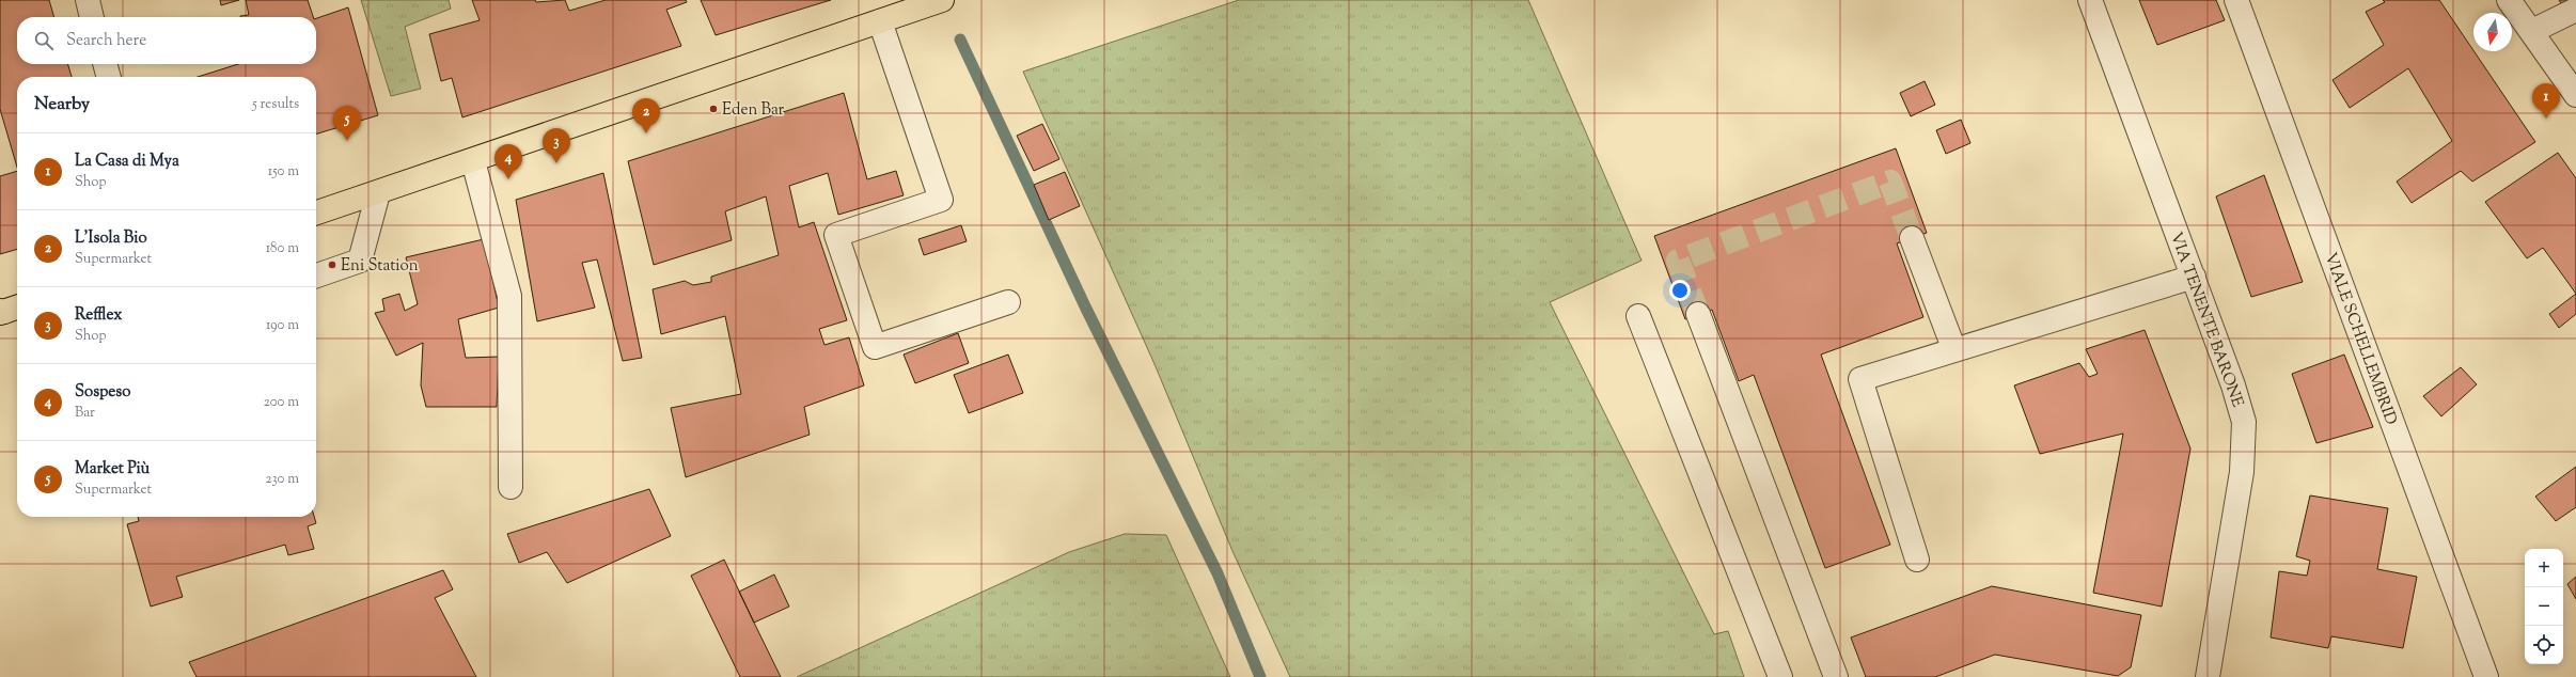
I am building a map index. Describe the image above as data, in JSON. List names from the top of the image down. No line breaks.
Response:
{"streets":{"street":["VIA TENENTE BARONE","VIALE SCHELLEMBRID"]},"places":["Eden Bar","Eni Station"],"north":"bottom","page":{"search":"Search here","heading":["Nearby","5 results"],"pins":["1","2","5","3","4"],"list":[{"mark":"1","name":"La Casa di Mya","note":"Shop","value":"150 m"},{"mark":"2","name":"L'Isola Bio","note":"Supermarket","value":"180 m"},{"mark":"3","name":"Refflex","note":"Shop","value":"190 m"},{"mark":"4","name":"Sospeso","note":"Bar","value":"200 m"},{"mark":"5","name":"Market Più","note":"Supermarket","value":"230 m"}],"map_buttons":["+","−"]}}
